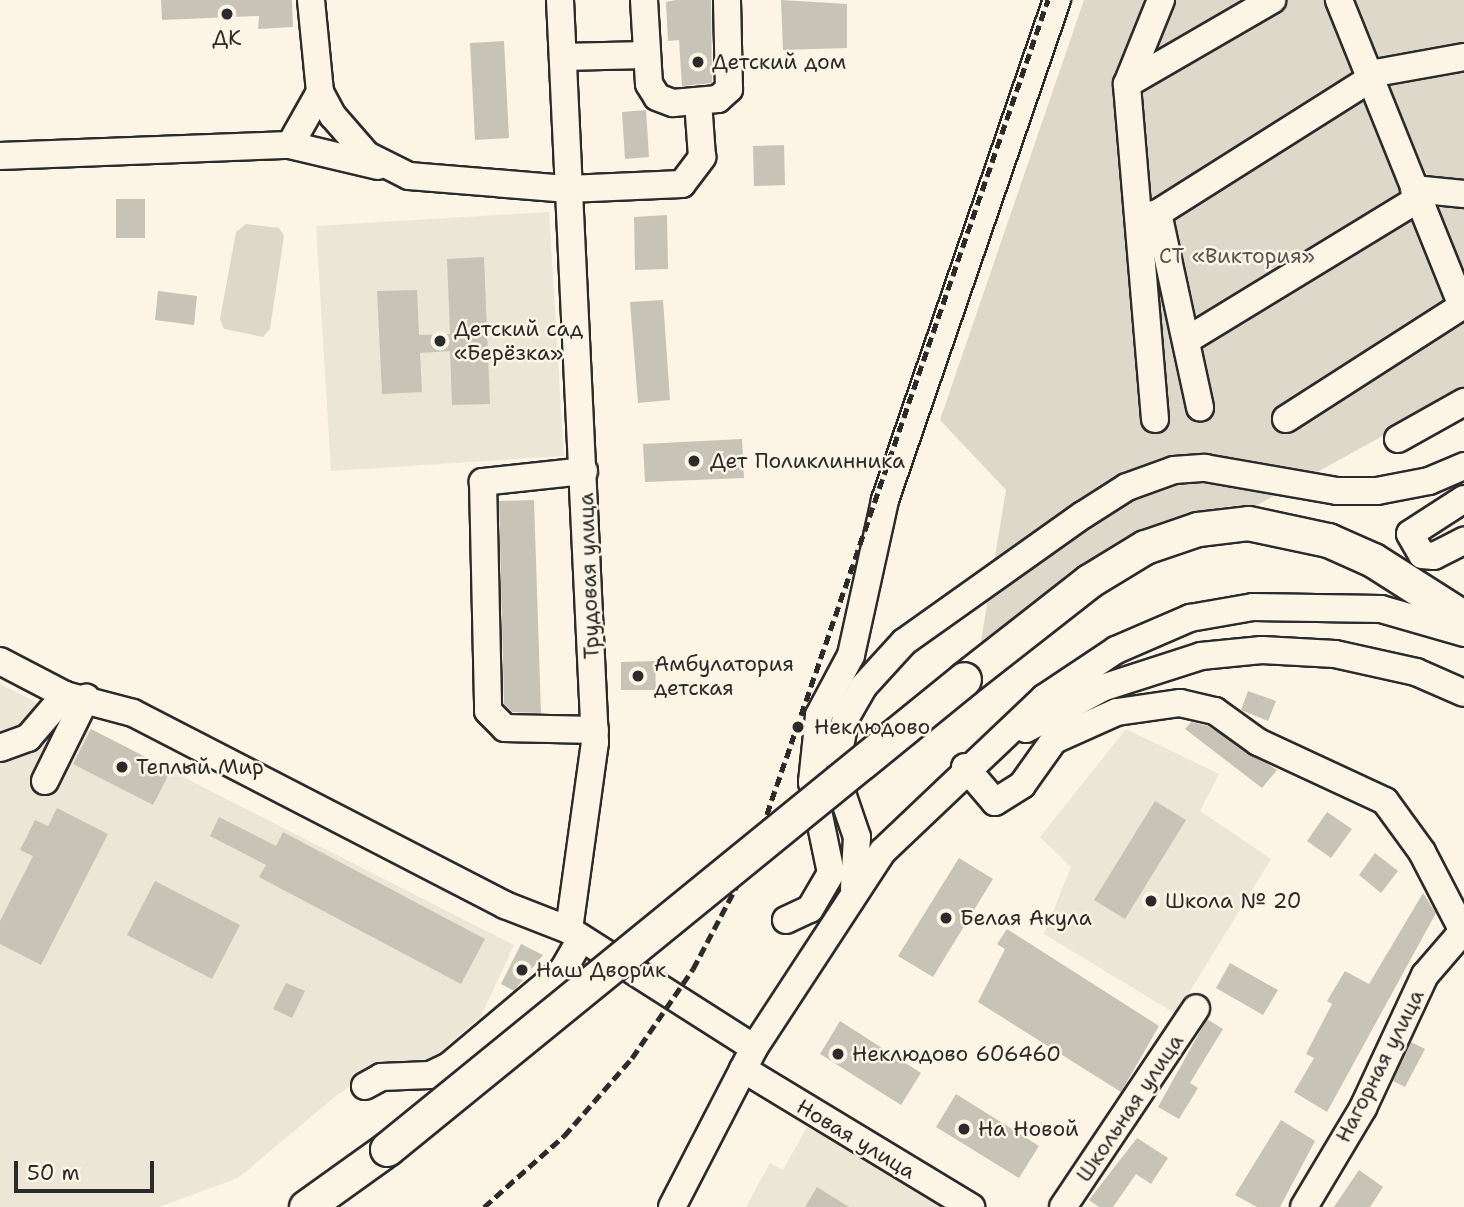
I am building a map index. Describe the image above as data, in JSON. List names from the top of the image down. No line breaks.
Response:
{"streets":{"street":["Трудовая улица","Нагорная улица","Школьная улица","Новая улица"]},"parks":["СТ «Виктория»"],"places":["ДК","Детский дом","Детский сад «Берёзка»","Дет Поликлинника","Амбулатория детская","Неклюдово","Теплый Мир","Школа № 20","Белая Акула","Наш Дворик","Неклюдово 606460","На Новой"],"scale_bar":"50 m"}
